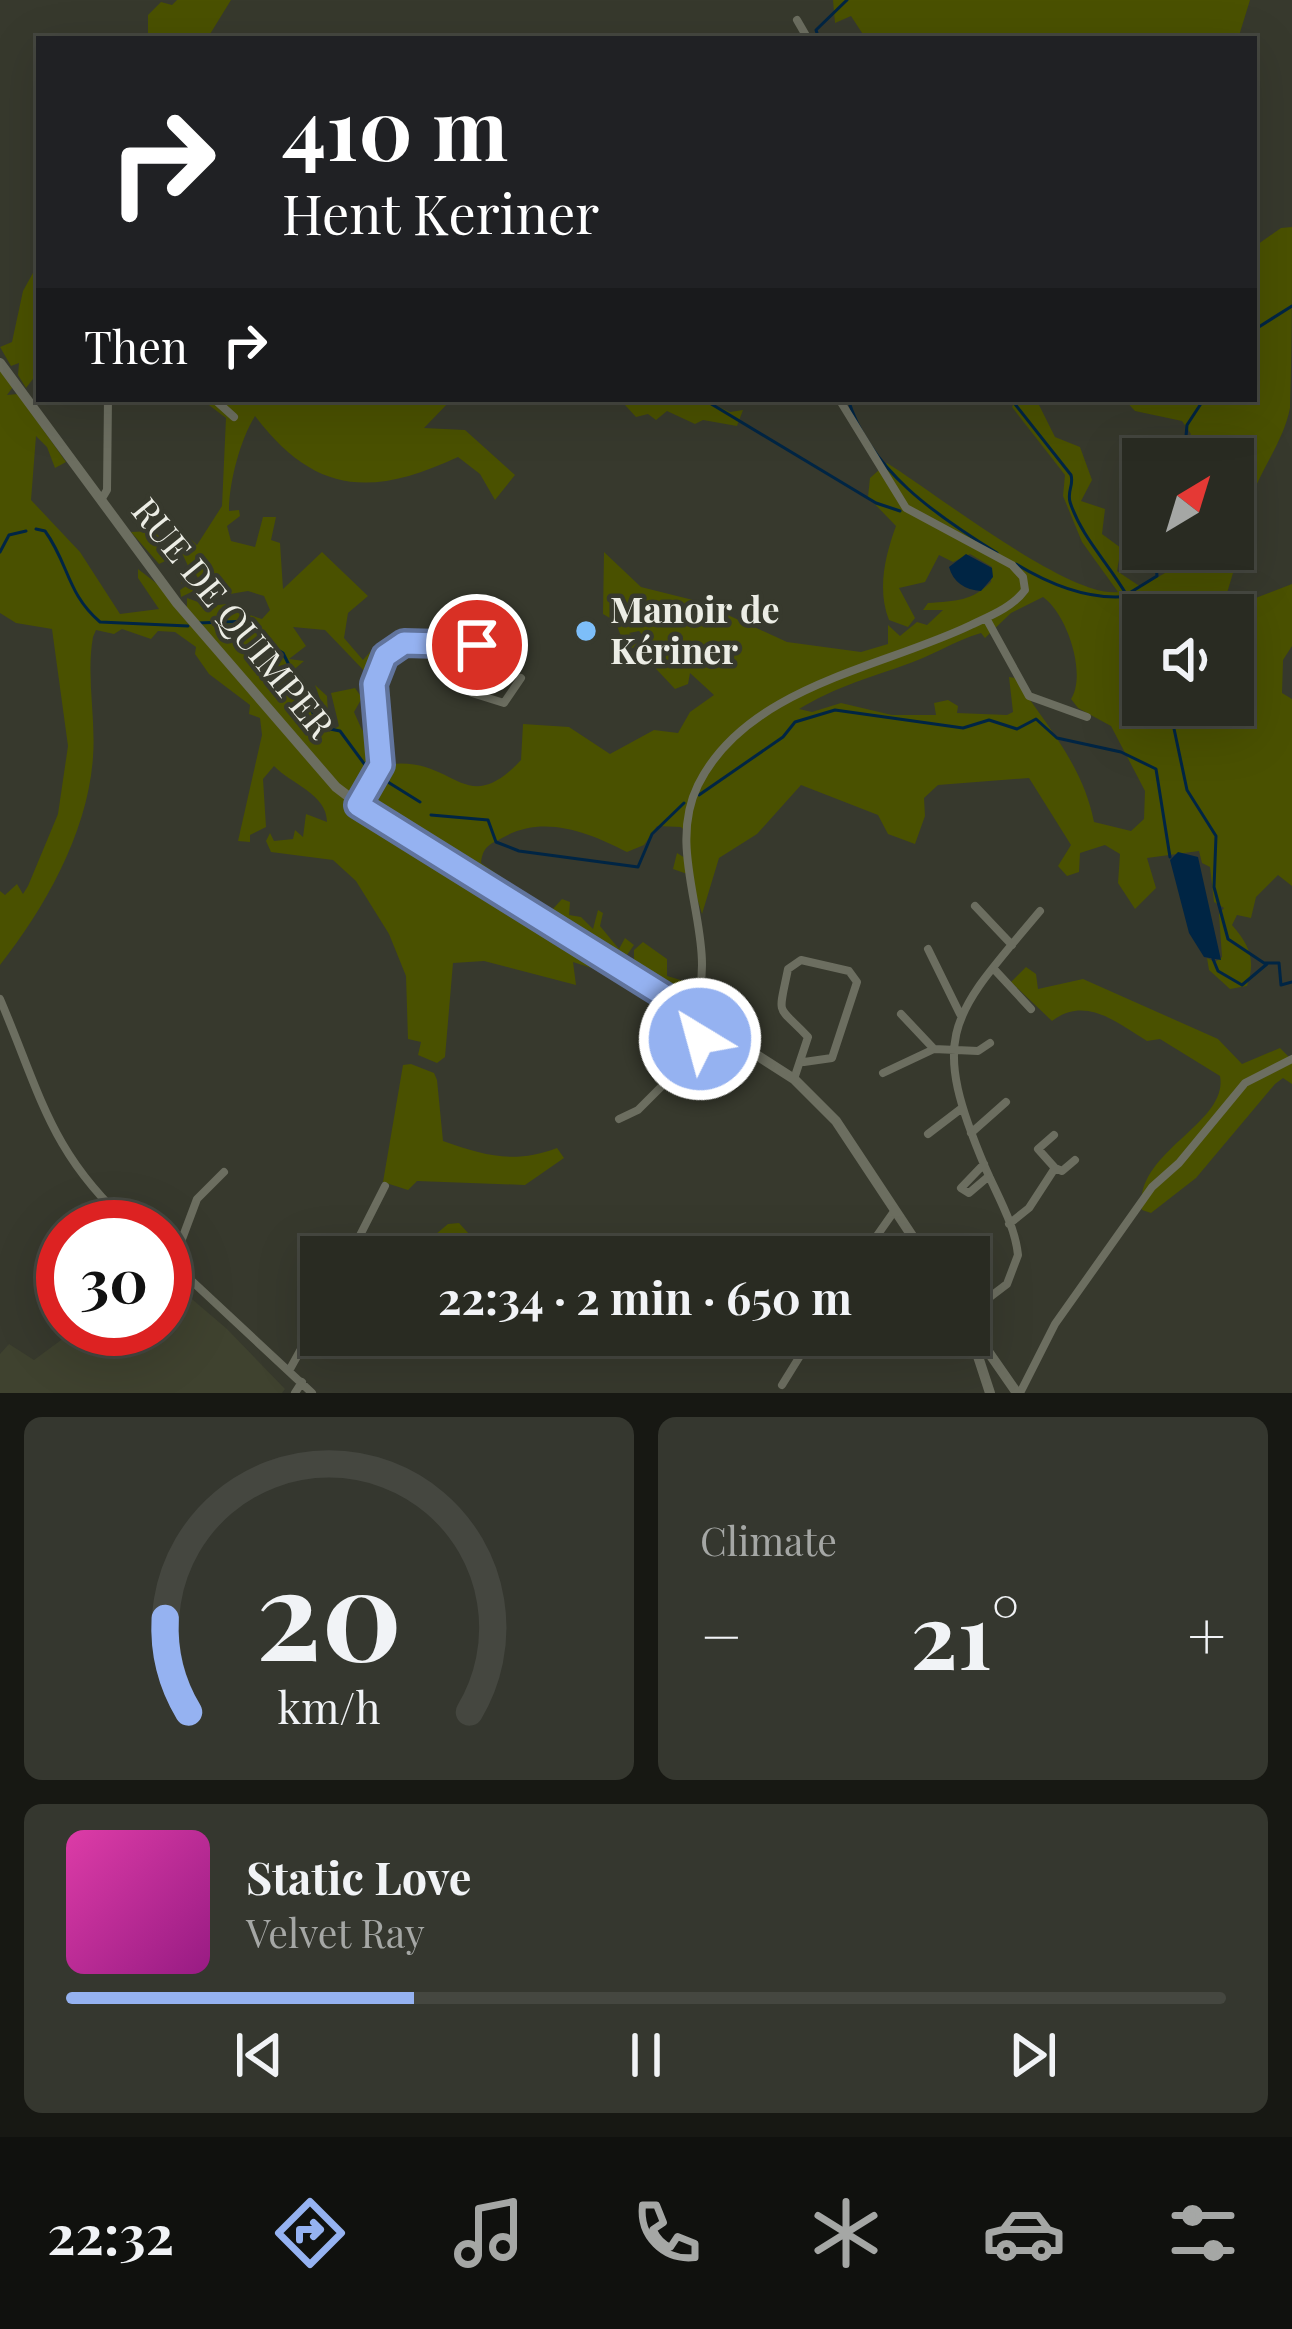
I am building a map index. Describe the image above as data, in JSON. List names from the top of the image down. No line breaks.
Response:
{"streets":{"main road":["RUE DE QUIMPER"]},"places":["Manoir de Kériner"],"north":"top right","page":{"turn":["410 m","Hent Keriner"],"then":"Then","limit":"30","trip":"22:34 · 2 min · 650 m","tile":"Climate","heat":["−","21°","+"],"song":["Static Love","Velvet Ray"],"tabs":"22:32","gauge":["20","km/h"]}}
